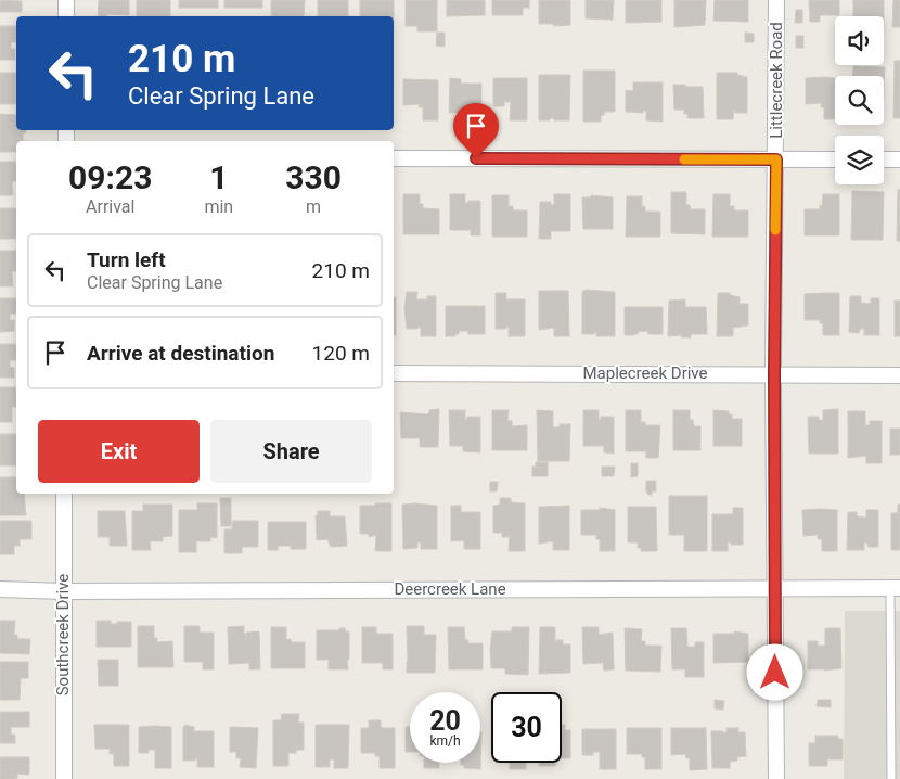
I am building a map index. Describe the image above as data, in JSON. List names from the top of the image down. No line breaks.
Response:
{"streets":{"street":["Littlecreek Road","Maplecreek Drive","Deercreek Lane","Southcreek Drive"]},"crossings":[["Littlecreek Road","Maplecreek Drive"],["Littlecreek Road","Deercreek Lane"],["Deercreek Lane","Southcreek Drive"]],"page":{"turn":["210 m","Clear Spring Lane"],"eta":["09:23","Arrival","1","min","330","m"],"list":[{"name":"Turn left","note":"Clear Spring Lane","value":"210 m"},{"name":"Arrive at destination","value":"120 m"}],"buttons":["Exit","Share"],"speed":"20 km/h","limit":"30"}}
